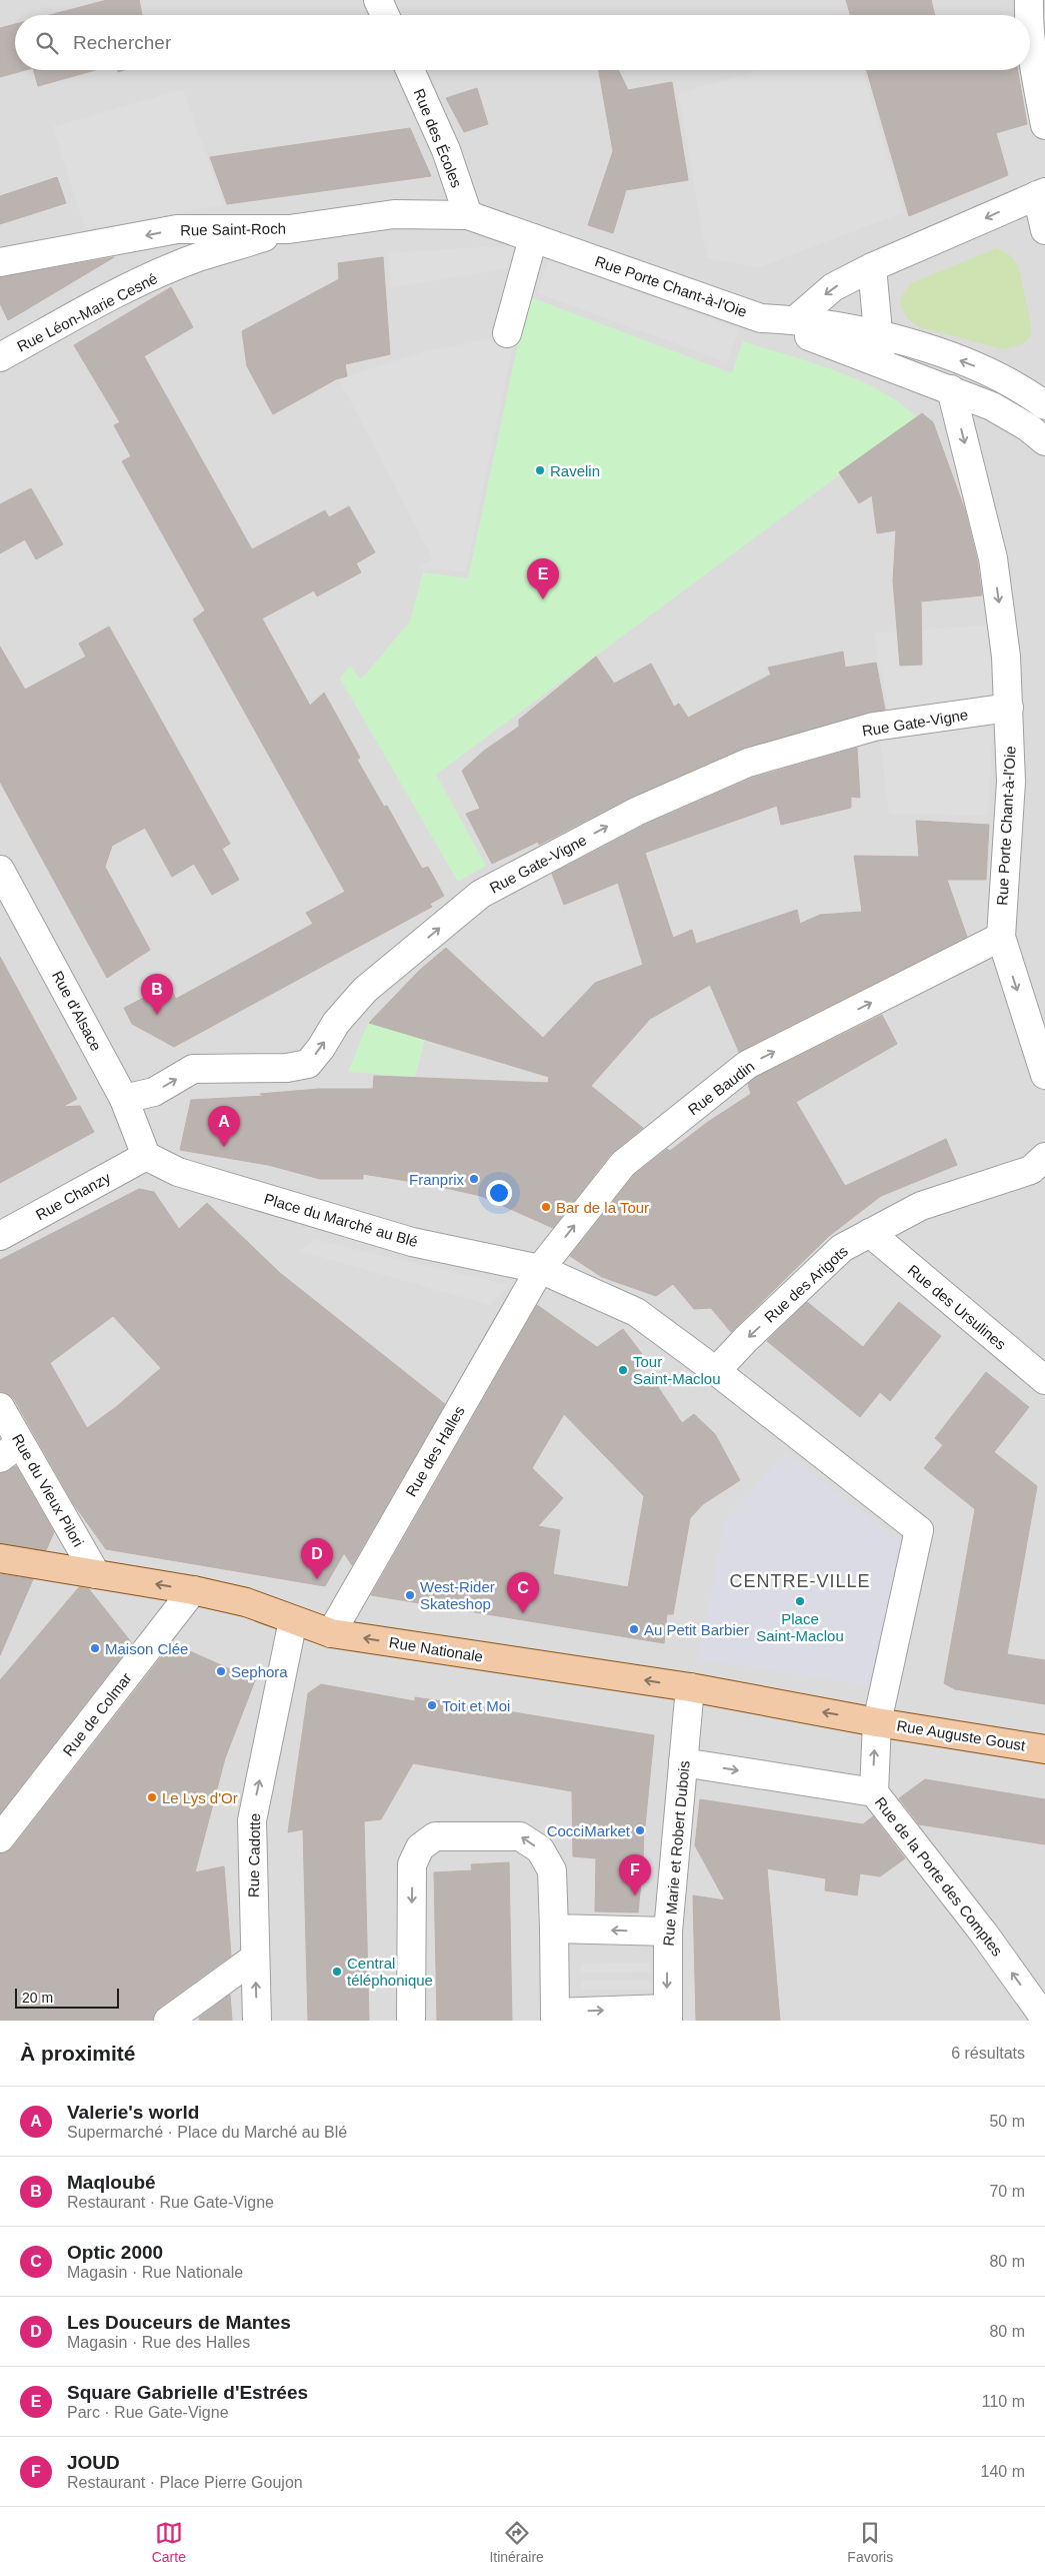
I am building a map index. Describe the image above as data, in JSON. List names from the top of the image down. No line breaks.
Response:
{"streets":{"main road":["Rue Nationale","Rue Auguste Goust"],"street":["Rue des Écoles","Rue Saint-Roch","Rue Porte Chant-à-l'Oie","Rue Léon-Marie Cesné","Rue Gate-Vigne","Rue d'Alsace","Rue Baudin","Rue Chanzy","Place du Marché au Blé","Rue des Arigots","Rue des Ursulines","Rue des Halles","Rue du Vieux Pilori","Rue de Colmar","Rue Marie et Robert Dubois","Rue Cadotte","Rue de la Porte des Comptes"]},"crossings":[["Rue des Écoles","Rue Saint-Roch"],["Rue des Écoles","Rue Porte Chant-à-l'Oie"],["Rue Saint-Roch","Rue Porte Chant-à-l'Oie"],["Rue Saint-Roch","Rue Léon-Marie Cesné"],["Rue Porte Chant-à-l'Oie","Rue Gate-Vigne"],["Rue Porte Chant-à-l'Oie","Rue Baudin"],["Rue Gate-Vigne","Rue d'Alsace"],["Rue d'Alsace","Rue Chanzy"],["Rue d'Alsace","Place du Marché au Blé"],["Rue Baudin","Place du Marché au Blé"],["Rue Baudin","Rue des Halles"],["Rue Chanzy","Place du Marché au Blé"],["Place du Marché au Blé","Rue des Arigots"],["Place du Marché au Blé","Rue des Halles"],["Rue des Arigots","Rue des Ursulines"],["Rue des Halles","Rue Nationale"],["Rue du Vieux Pilori","Rue Nationale"],["Rue Nationale","Rue de Colmar"],["Rue Nationale","Rue Auguste Goust"],["Rue Nationale","Rue Marie et Robert Dubois"],["Rue Nationale","Rue Cadotte"],["Rue Nationale","Rue de la Porte des Comptes"],["Rue Auguste Goust","Rue de la Porte des Comptes"]],"one_way":["Rue Saint-Roch","Rue Gate-Vigne","Rue Baudin","Rue des Arigots","Rue Nationale","Rue Cadotte","Rue de la Porte des Comptes"],"districts":["CENTRE-VILLE"],"places":["Ravelin","Franprix","Bar de la Tour","Tour Saint-Maclou","West-Rider Skateshop","Place Saint-Maclou","Au Petit Barbier","Maison Clée","Sephora","Toit et Moi","Le Lys d'Or","CocciMarket","Central téléphonique"],"scale_bar":"20 m","page":{"search":"Rechercher","pins":["E","B","A","D","C","F"],"scale":"20 m","heading":["À proximité","6 résultats"],"list":[{"mark":"A","name":"Valerie's world","note":"Supermarché · Place du Marché au Blé","value":"50 m"},{"mark":"B","name":"Maqloubé","note":"Restaurant · Rue Gate-Vigne","value":"70 m"},{"mark":"C","name":"Optic 2000","note":"Magasin · Rue Nationale","value":"80 m"},{"mark":"D","name":"Les Douceurs de Mantes","note":"Magasin · Rue des Halles","value":"80 m"},{"mark":"E","name":"Square Gabrielle d'Estrées","note":"Parc · Rue Gate-Vigne","value":"110 m"},{"mark":"F","name":"JOUD","note":"Restaurant · Place Pierre Goujon","value":"140 m"}],"nav":["Carte","Itinéraire","Favoris"]}}
